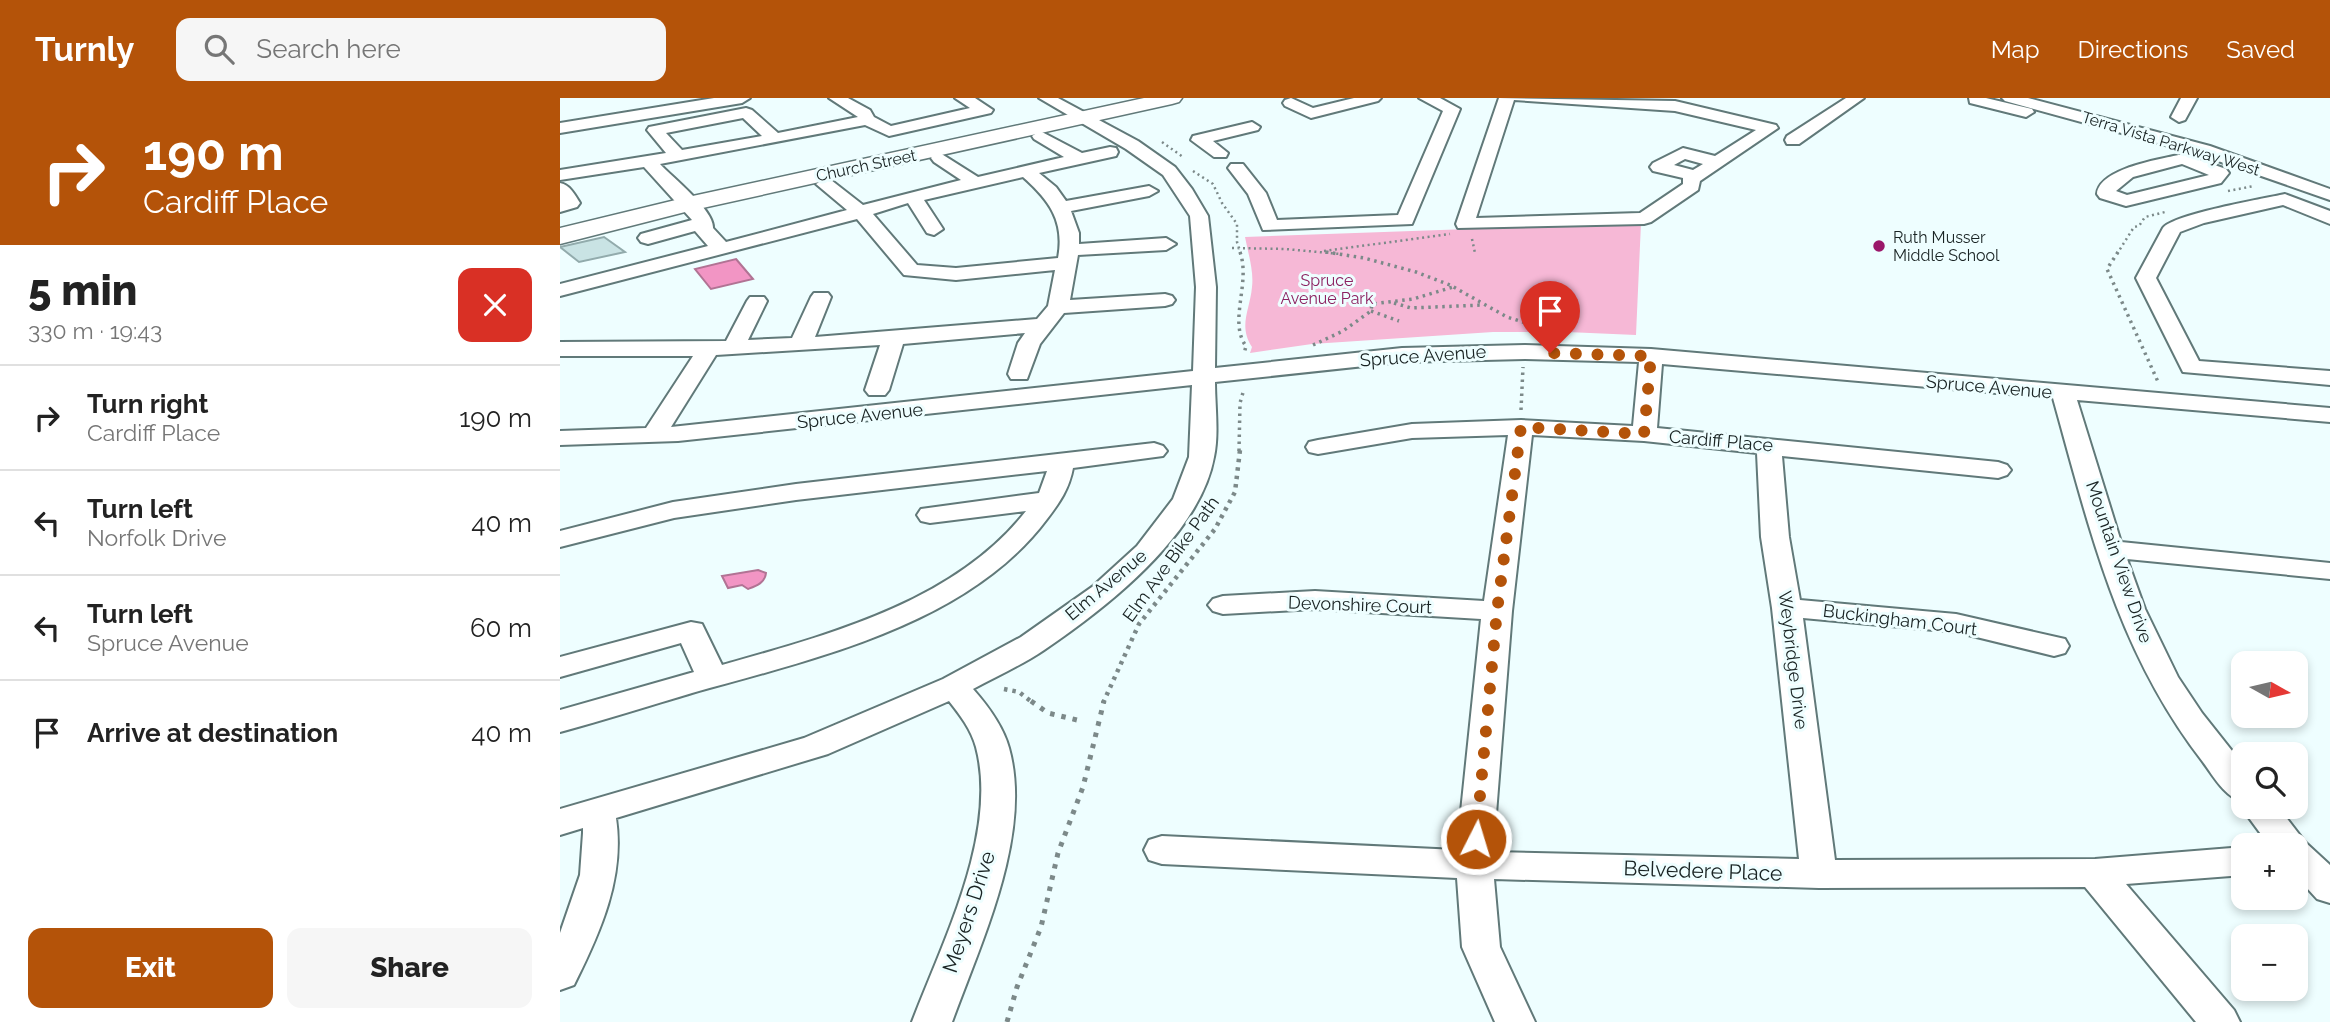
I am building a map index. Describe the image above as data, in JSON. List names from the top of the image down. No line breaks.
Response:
{"streets":{"main road":["Church Street"],"street":["Terra Vista Parkway West","Spruce Avenue","Cardiff Place","Mountain View Drive","Elm Avenue","Devonshire Court","Buckingham Court","Weybridge Drive","Belvedere Place","Meyers Drive"],"path":["Elm Ave Bike Path"]},"crossings":[["Church Street","Elm Avenue"],["Spruce Avenue","Mountain View Drive"],["Spruce Avenue","Elm Avenue"],["Cardiff Place","Weybridge Drive"],["Elm Avenue","Meyers Drive"],["Buckingham Court","Weybridge Drive"],["Weybridge Drive","Belvedere Place"]],"parks":["Spruce Avenue Park"],"places":["Ruth Musser Middle School"],"north":"right","page":{"header":"Turnly","search":"Search here","nav":["Map","Directions","Saved"],"turn":["190 m","Cardiff Place"],"heading":["5 min","330 m · 19:43"],"list":[{"name":"Turn right","note":"Cardiff Place","value":"190 m"},{"name":"Turn left","note":"Norfolk Drive","value":"40 m"},{"name":"Turn left","note":"Spruce Avenue","value":"60 m"},{"name":"Arrive at destination","value":"40 m"}],"map_buttons":["+","−"],"buttons":["Exit","Share"]}}
